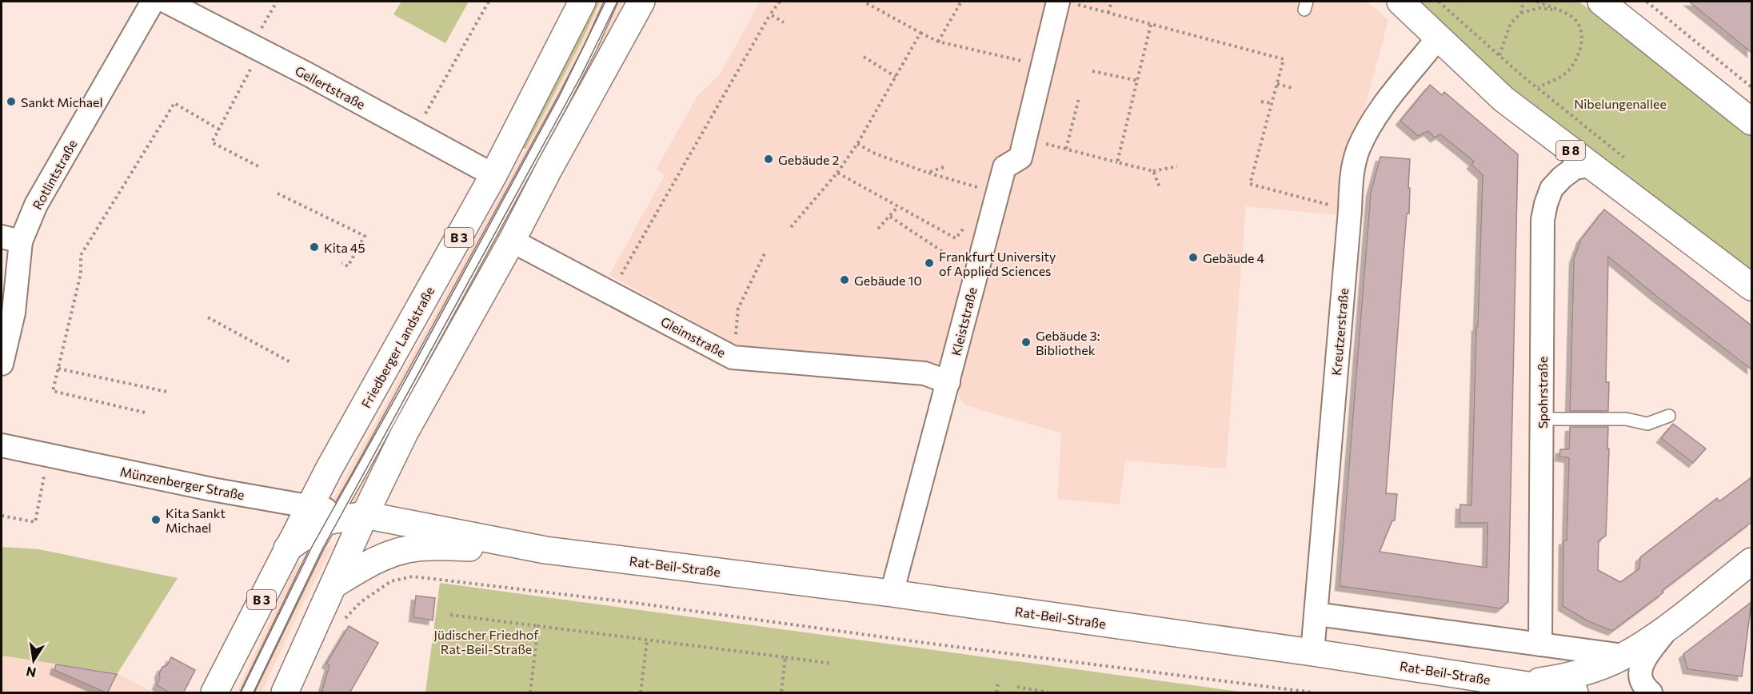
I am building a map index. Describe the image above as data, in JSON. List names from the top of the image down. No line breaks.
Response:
{"streets":{"main road":["B 8","B 3","Friedberger Landstraße","Rat-Beil-Straße"],"street":["Gellertstraße","Rotlintstraße","Kleiststraße","Kreutzerstraße","Gleimstraße","Spohrstraße","Münzenberger Straße"]},"crossings":[["Gellertstraße","Friedberger Landstraße"],["B 8","Kreutzerstraße"],["B 8","Spohrstraße"],["Kleiststraße","Gleimstraße"],["Kleiststraße","Rat-Beil-Straße"],["Kreutzerstraße","Rat-Beil-Straße"],["Friedberger Landstraße","Münzenberger Straße"]],"parks":["Nibelungenallee","Jüdischer Friedhof Rat-Beil-Straße"],"places":["Sankt Michael","Gebäude 2","Kita 45","Gebäude 4","Frankfurt University of Applied Sciences","Gebäude 10","Gebäude 3: Bibliothek","Kita Sankt Michael"],"north":"bottom"}
